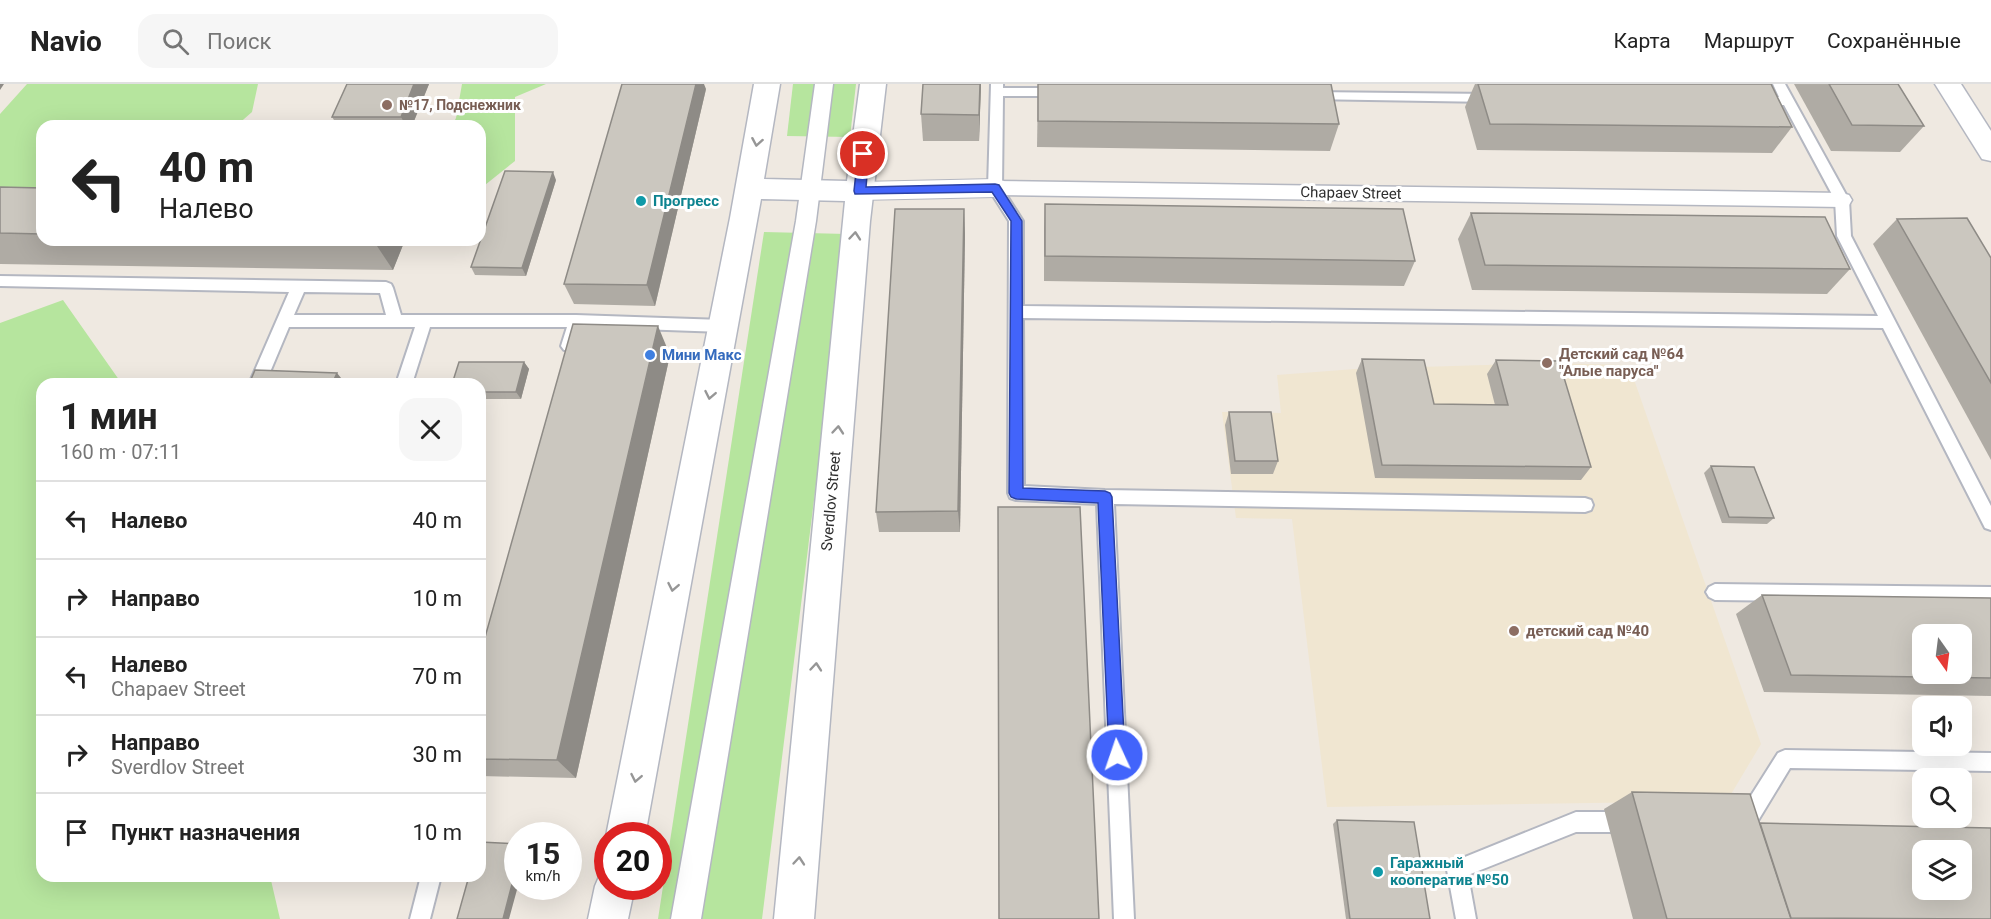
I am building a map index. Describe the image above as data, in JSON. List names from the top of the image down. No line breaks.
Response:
{"streets":{"street":["Chapaev Street","Sverdlov Street"]},"crossings":[["Chapaev Street","Sverdlov Street"]],"places":["№17, Подснежник","Прогресс","Мини Макс","Детский сад №64 \"Алые паруса\"","детский сад №40","Гаражный кооператив №50"],"north":"bottom","page":{"header":"Navio","search":"Поиск","nav":["Карта","Маршрут","Сохранённые"],"turn":["40 m","Налево"],"heading":["1 мин","160 m · 07:11"],"list":[{"name":"Налево","value":"40 m"},{"name":"Направо","value":"10 m"},{"name":"Налево","note":"Chapaev Street","value":"70 m"},{"name":"Направо","note":"Sverdlov Street","value":"30 m"},{"name":"Пункт назначения","value":"10 m"}],"speed":"15 km/h","limit":"20"}}
